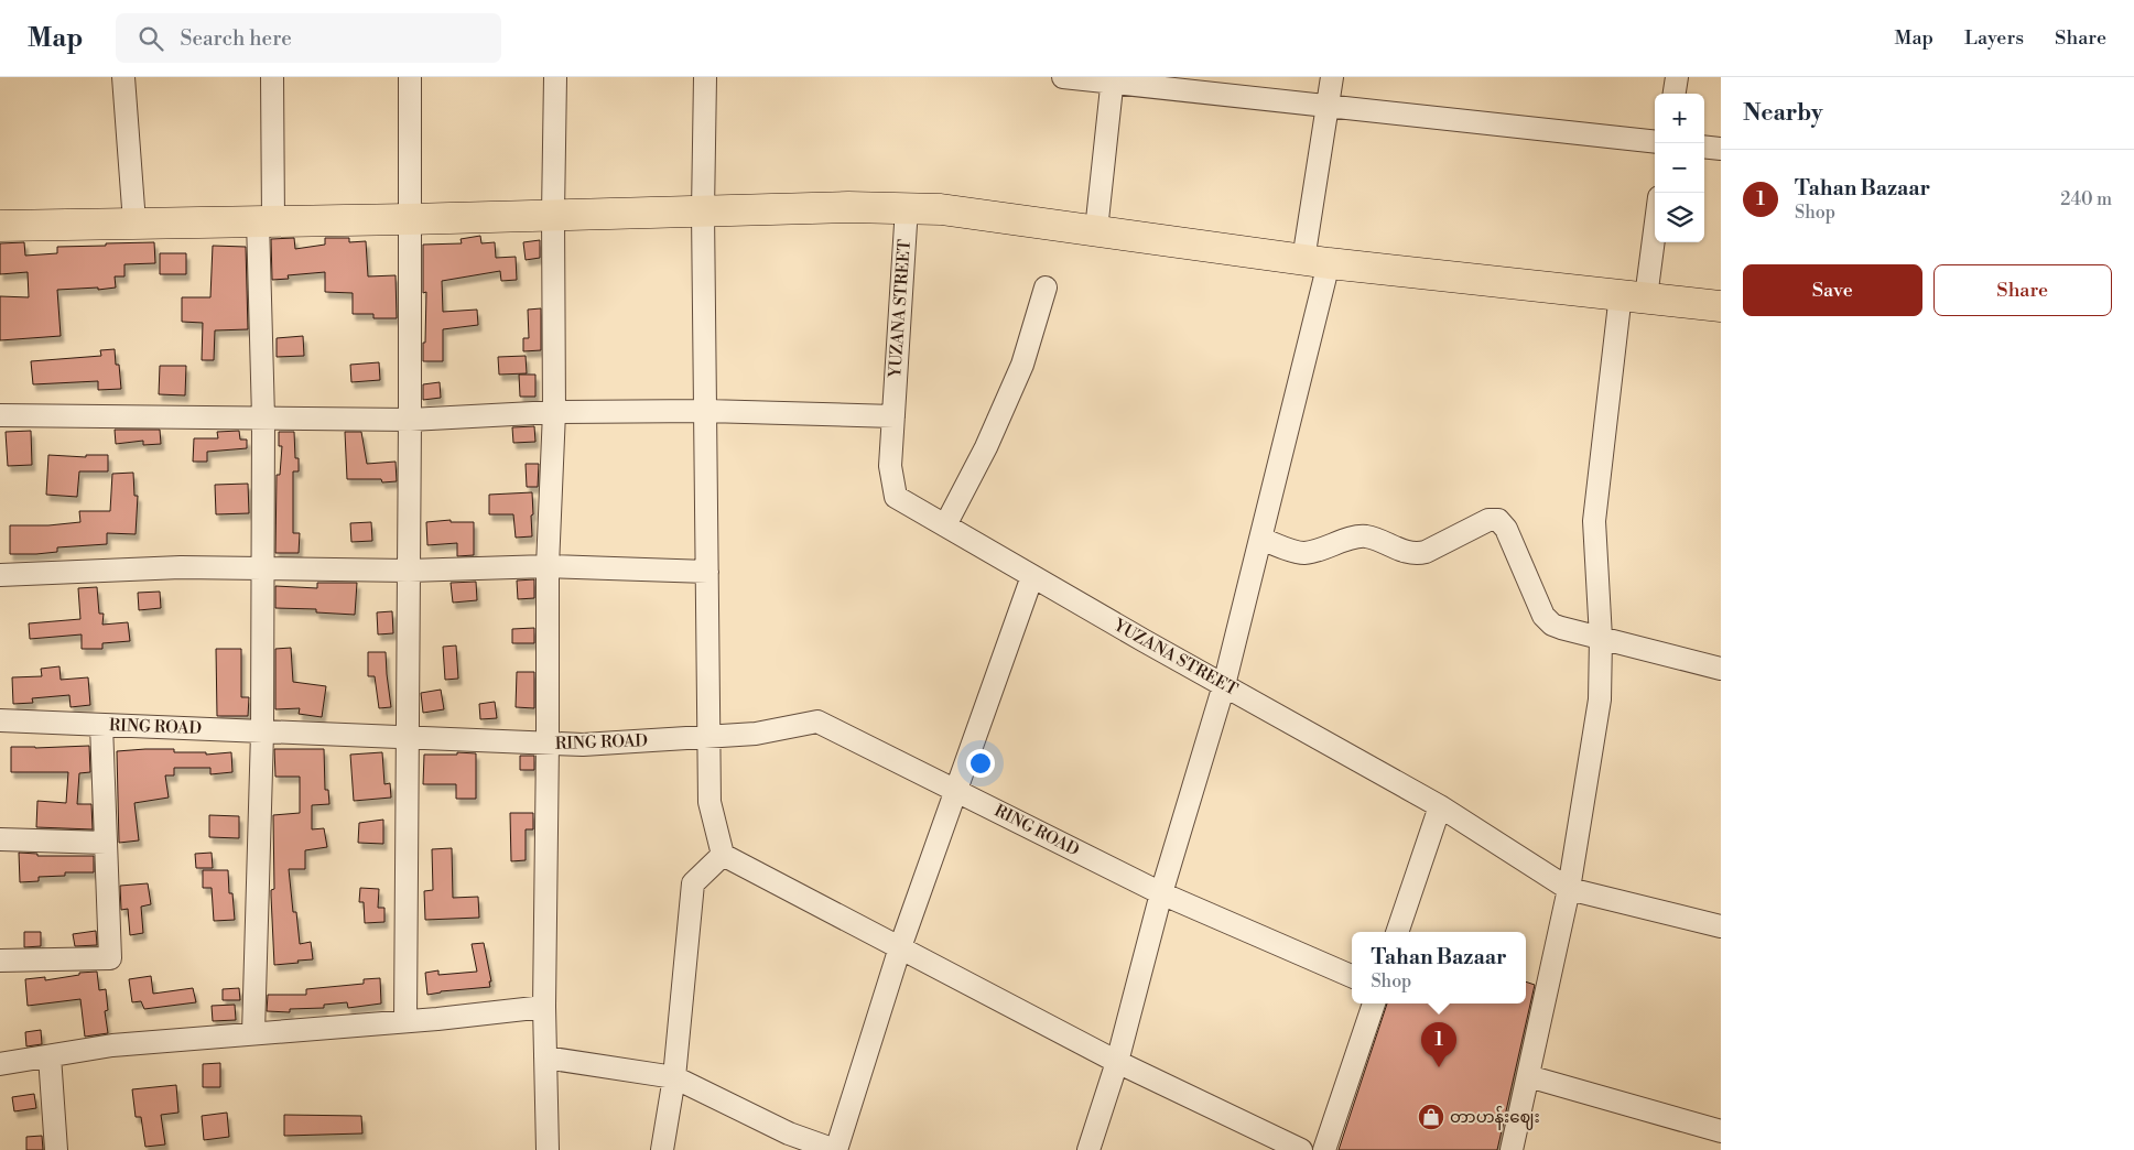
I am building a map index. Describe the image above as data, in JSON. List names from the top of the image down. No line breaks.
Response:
{"streets":{"street":["YUZANA STREET","RING ROAD"]},"places":{"shop":["တာဟန်းဈေး"]},"page":{"header":"Map","search":"Search here","nav":["Map","Layers","Share"],"heading":"Nearby","map_buttons":["+","−"],"list":[{"mark":"1","name":"Tahan Bazaar","note":"Shop","value":"240 m"}],"buttons":["Save","Share"],"popup":["Tahan Bazaar","Shop"],"pins":"1"}}
